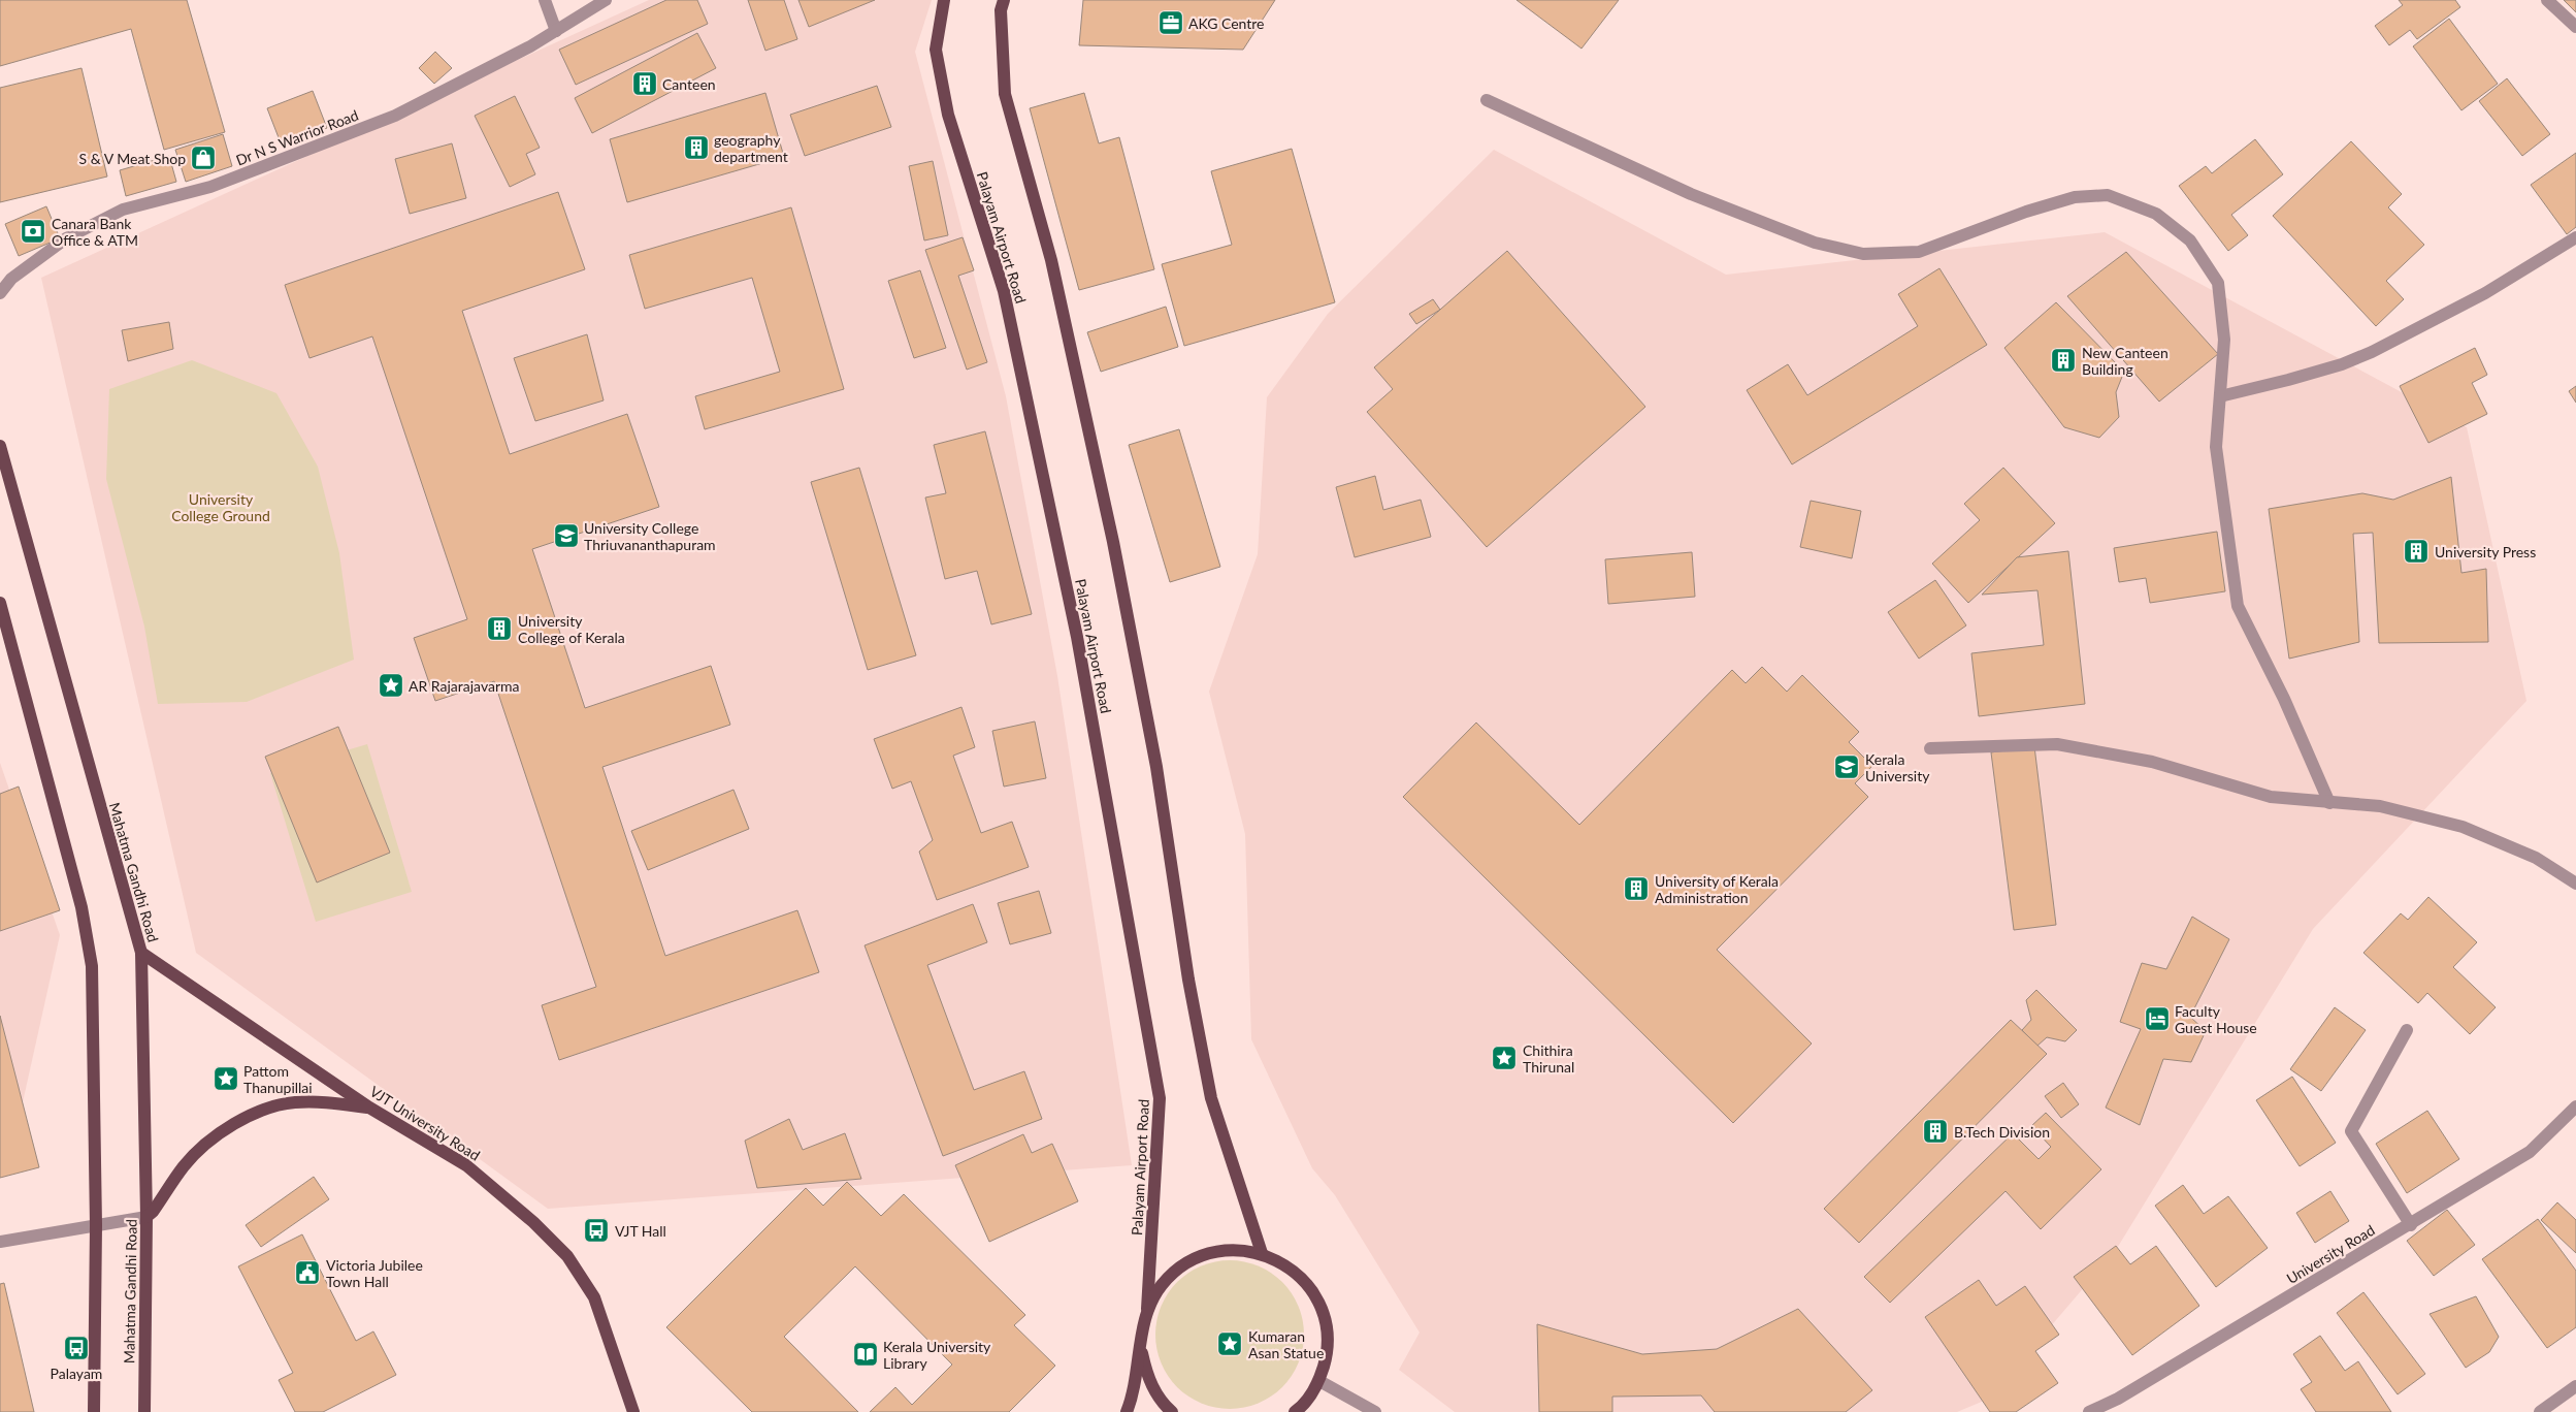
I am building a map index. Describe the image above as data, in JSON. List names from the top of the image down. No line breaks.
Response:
{"streets":{"main road":["Palayam Airport Road","Mahatma Gandhi Road","VJT University Road"],"street":["Dr N S Warrior Road","University Road"]},"crossings":[["Mahatma Gandhi Road","VJT University Road"]],"parks":["University College Ground"],"places":{"office":["AKG Centre"],"building":["Canteen","geography department","New Canteen Building","University Press","University College of Kerala","University of Kerala Administration","B.Tech Division"],"shop":["S & V Meat Shop"],"bank":["Canara Bank Office & ATM"],"school or university":["University College Thriuvananthapuram","Kerala University"],"place":["AR Rajarajavarma","Chithira Thirunal","Pattom Thanupillai","Kumaran Asan Statue"],"hotel":["Faculty Guest House"],"bus stop":["VJT Hall","Palayam"],"public building":["Victoria Jubilee Town Hall"],"library":["Kerala University Library"]}}
